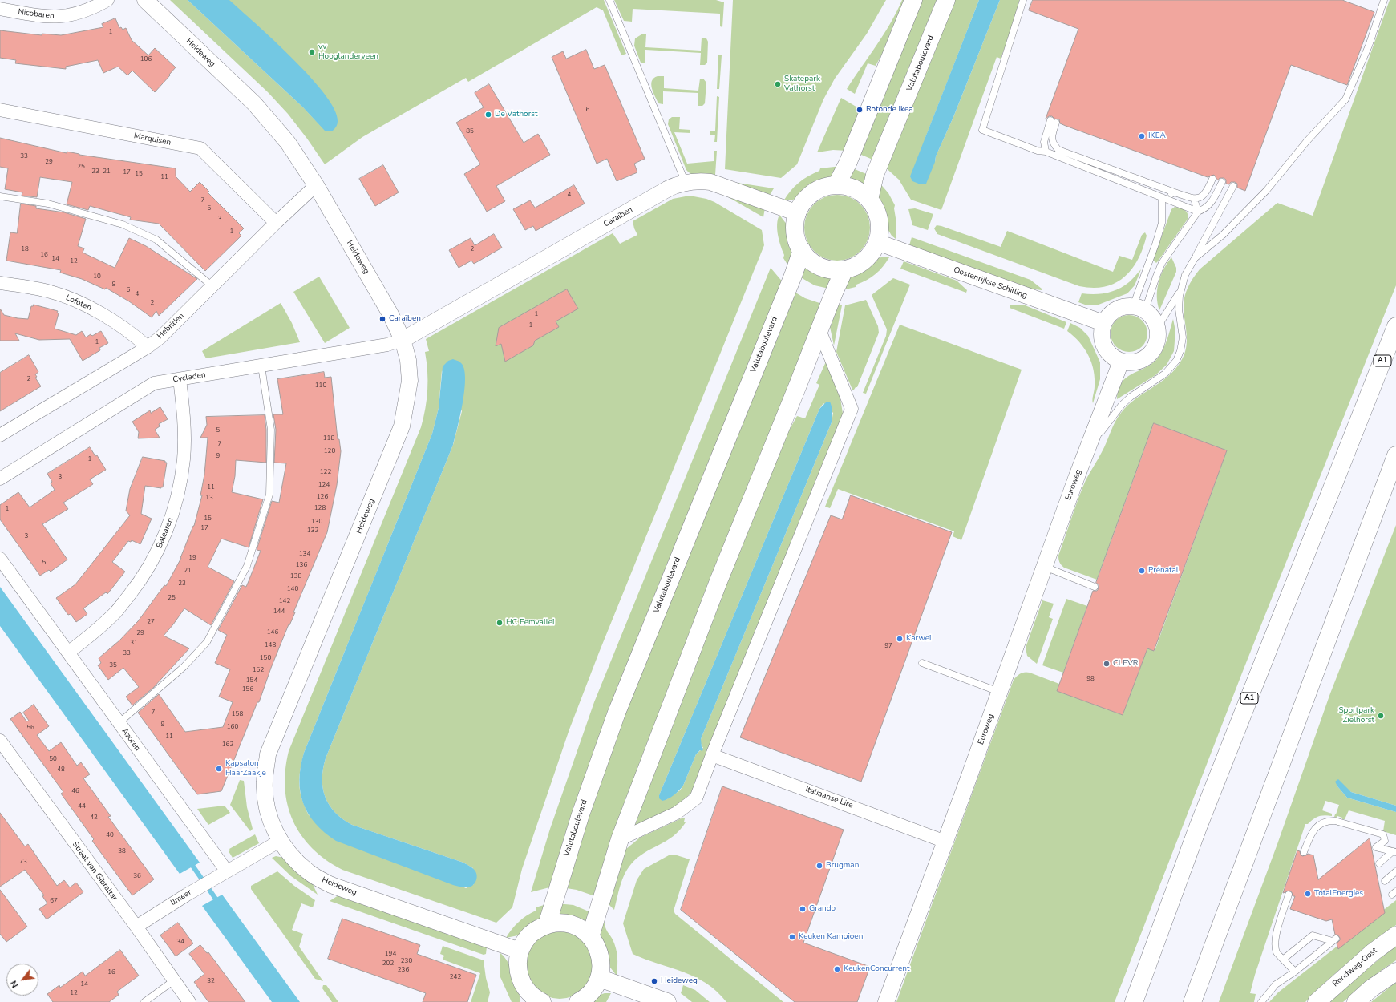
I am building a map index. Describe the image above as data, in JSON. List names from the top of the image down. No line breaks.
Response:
{"streets":{"main road":["Valutaboulevard","A1","Rondweg-Oost"],"street":["Nicobaren","Heideweg","Marquisen","Caraïben","Oostenrijkse Schilling","Lofoten","Hebriden","Cycladen","Euroweg","Balearen","Azoren","Italiaanse Lire","Straat van Gibraltar","IJmeer"]},"crossings":[["Heideweg","Caraïben"],["Heideweg","Hebriden"],["Heideweg","Cycladen"],["Valutaboulevard","Caraïben"],["Valutaboulevard","Oostenrijkse Schilling"],["Marquisen","Hebriden"],["Caraïben","Oostenrijkse Schilling"],["Caraïben","Cycladen"],["Oostenrijkse Schilling","Euroweg"],["Lofoten","Hebriden"],["Cycladen","Balearen"],["Euroweg","Italiaanse Lire"],["Balearen","Azoren"],["Azoren","IJmeer"],["Straat van Gibraltar","IJmeer"]],"places":["vv Hooglanderveen","Skatepark Vathorst","Rotonde Ikea","De Vathorst","IKEA","Caraïben","Prénatal","HC Eemvallei","Karwei","CLEVR","Sportpark Zielhorst","Kapsalon HaarZaakje","Brugman","TotalEnergies","Grando","Keuken Kampioen","KeukenConcurrent","Heideweg"],"house_numbers":["1","106","6","85","33","29","25","23","21","17","15","11","4","7","5","3","1","18","2","16","14","12","10","8","6","4","2","1","1","1","2","110","5","118","7","120","9","1","122","3","124","11","126","13","128","1","15","130","17","132","3","134","19","5","136","21","138","23","140","25","142","144","27","146","29","31","148","97","33","150","35","152","98","154","156","7","158","9","160","56","11","162","50","48","46","44","42","40","38","73","36","67","34","194","230","202","236","16","242","32","14","12"],"north":"bottom left"}
